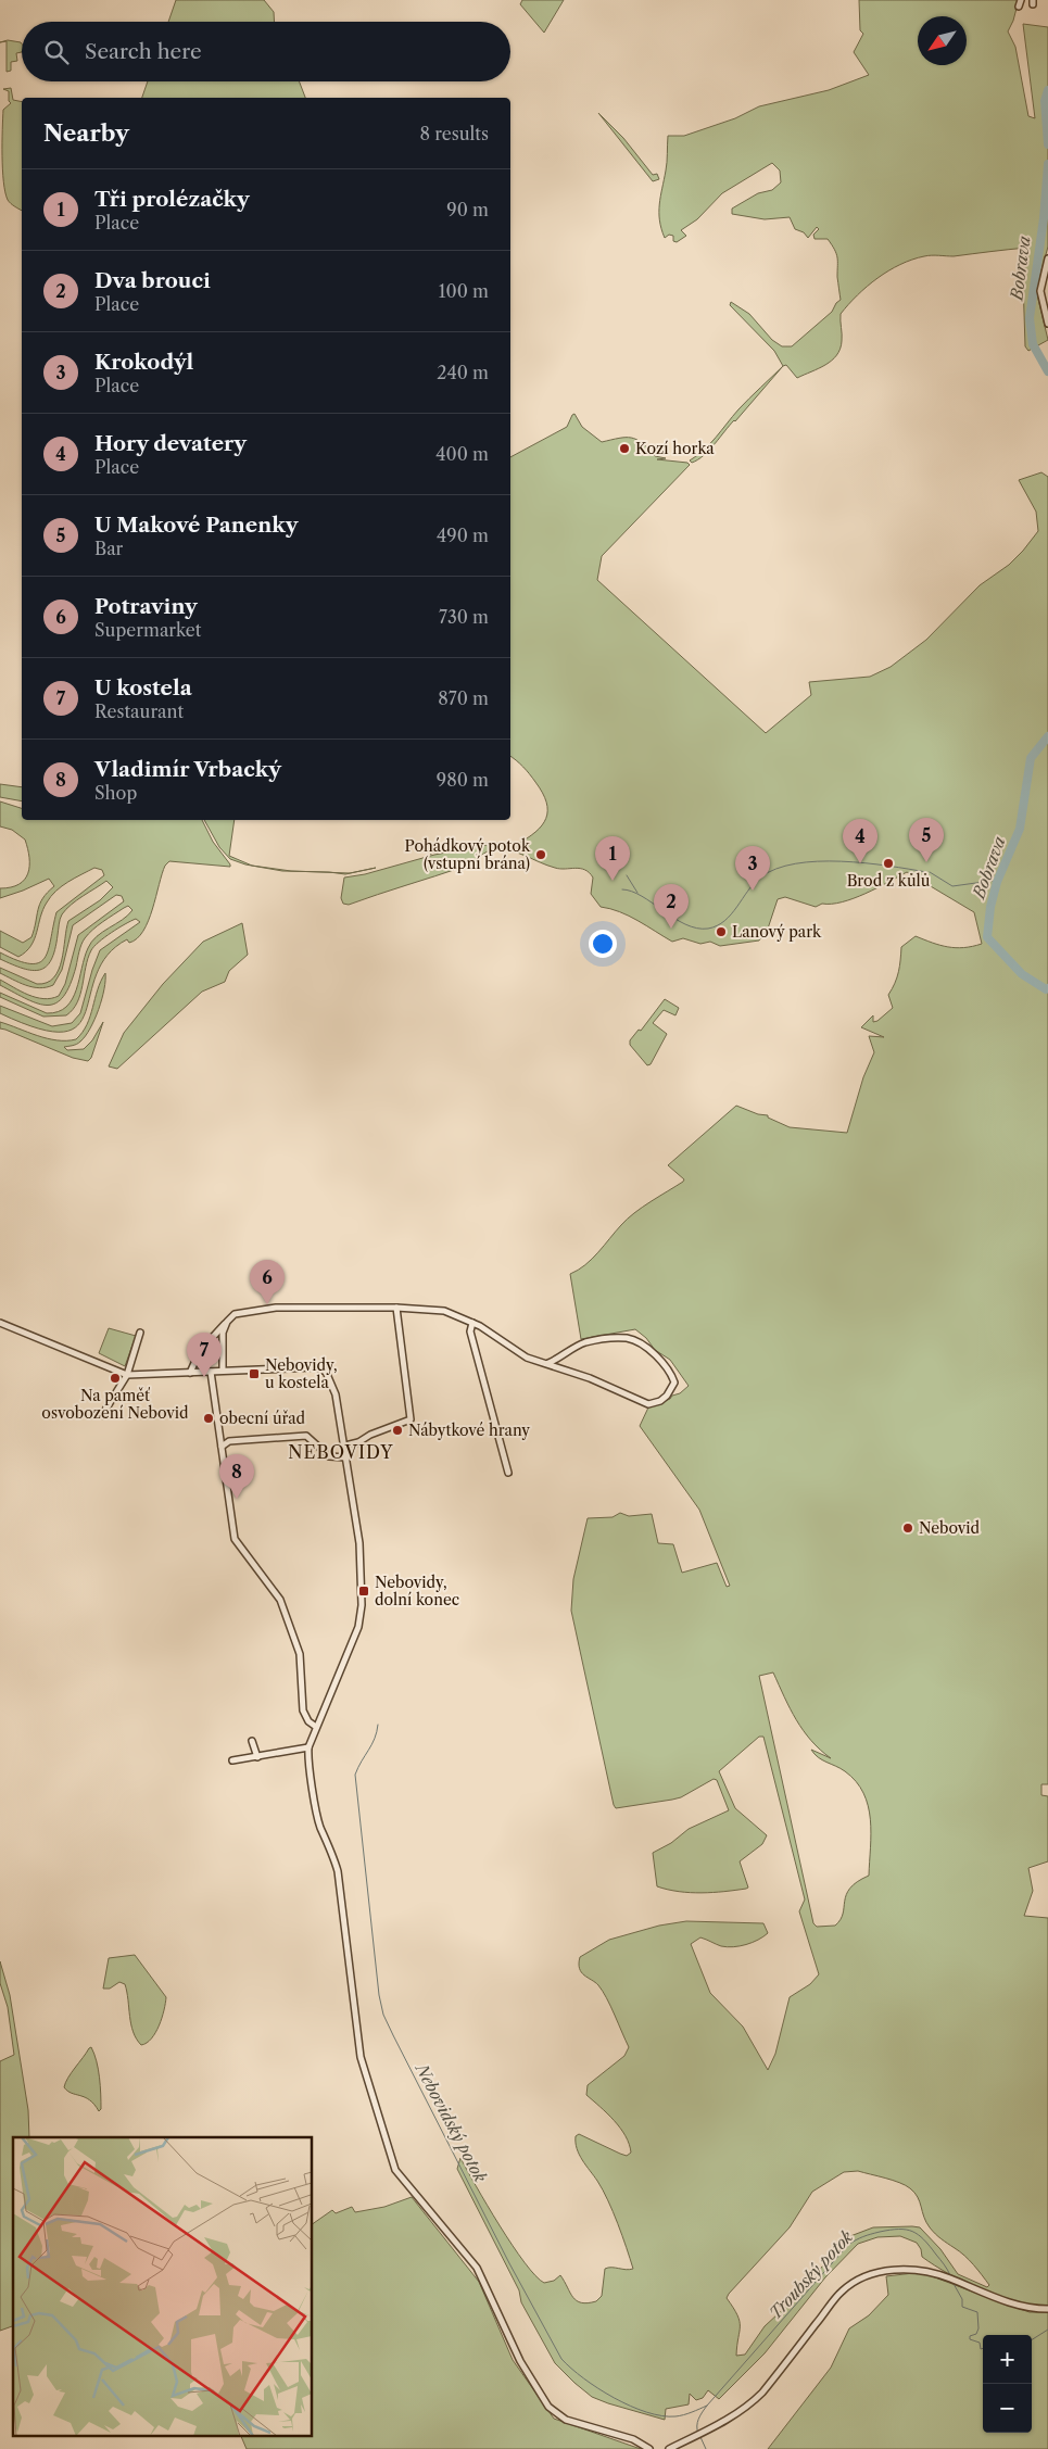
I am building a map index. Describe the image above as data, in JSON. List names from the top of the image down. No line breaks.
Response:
{"districts":["NEBOVIDY"],"water":["Bobrava","Nebovidský potok","Troubský potok"],"places":{"other":["Kozí horka","Pohádkový potok (vstupní brána)","Brod z kůlů","Lanový park","Na paměť osvobození Nebovid","obecní úřad","Nábytkové hrany","Nebovid"],"transit":["Nebovidy, u kostela","Nebovidy, dolní konec"]},"north":"bottom left","page":{"search":"Search here","heading":["Nearby","8 results"],"list":[{"mark":"1","name":"Tři prolézačky","note":"Place","value":"90 m"},{"mark":"2","name":"Dva brouci","note":"Place","value":"100 m"},{"mark":"3","name":"Krokodýl","note":"Place","value":"240 m"},{"mark":"4","name":"Hory devatery","note":"Place","value":"400 m"},{"mark":"5","name":"U Makové Panenky","note":"Bar","value":"490 m"},{"mark":"6","name":"Potraviny","note":"Supermarket","value":"730 m"},{"mark":"7","name":"U kostela","note":"Restaurant","value":"870 m"},{"mark":"8","name":"Vladimír Vrbacký","note":"Shop","value":"980 m"}],"pins":["5","4","1","3","2","6","7","8"],"map_buttons":["+","−"]}}
